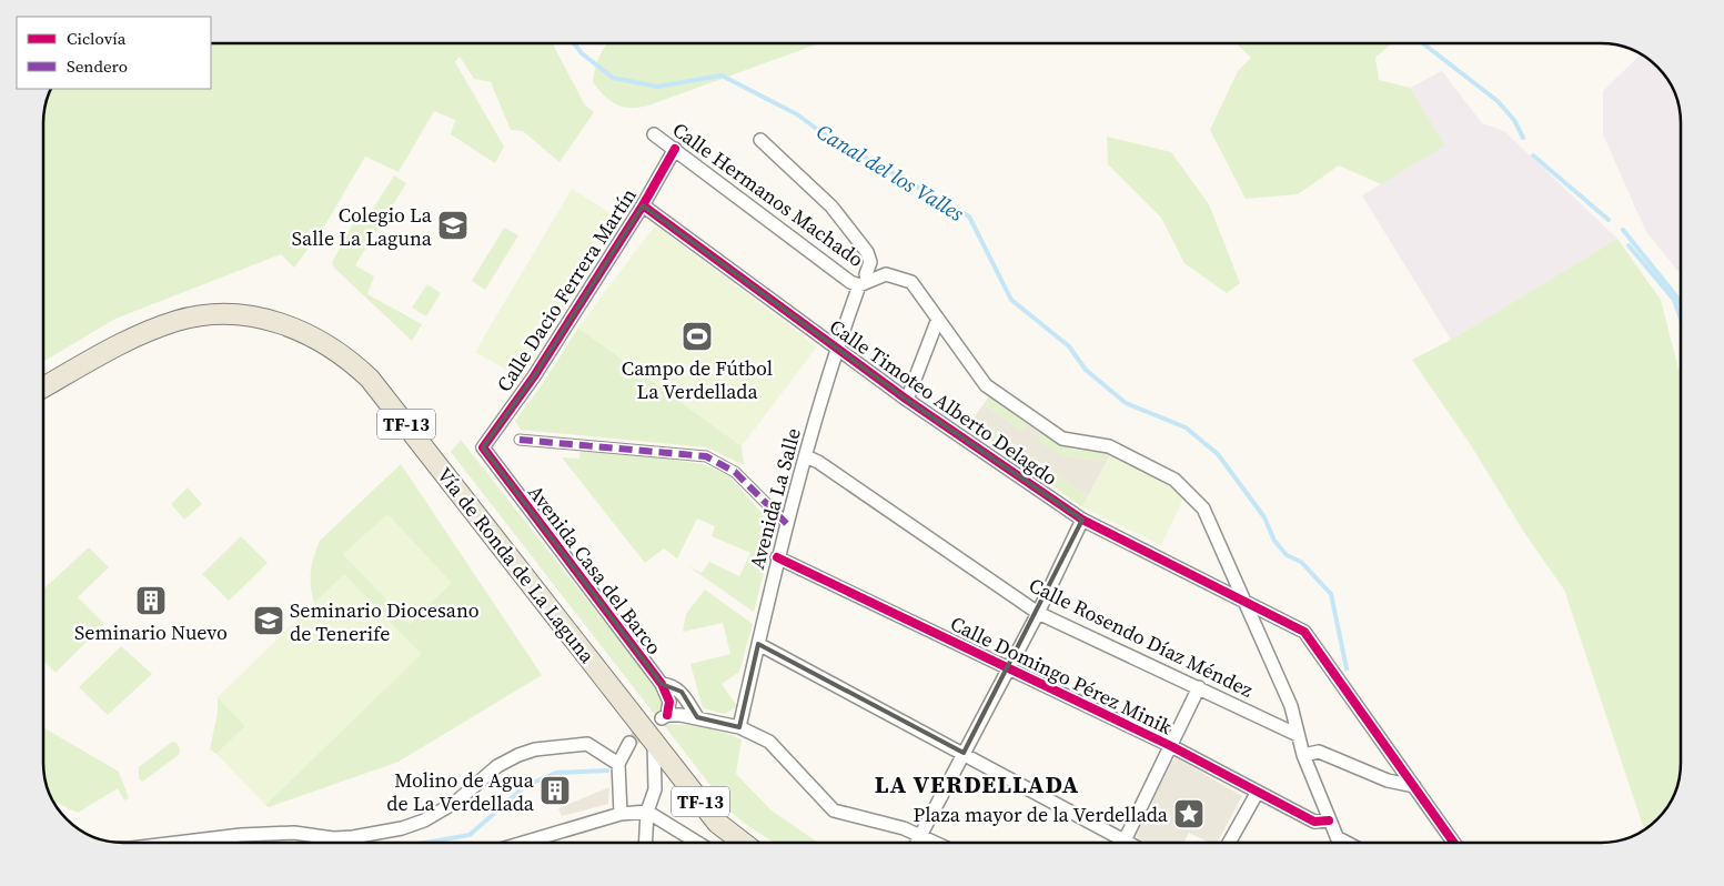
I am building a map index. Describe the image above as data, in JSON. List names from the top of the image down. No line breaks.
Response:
{"streets":{"main road":["TF-13","Vía de Ronda de La Laguna"],"street":["Calle Hermanos Machado","Calle Dacio Ferrera Martín","Calle Timoteo Alberto Delagdo","Avenida La Salle","Avenida Casa del Barco","Calle Rosendo Díaz Méndez","Calle Domingo Pérez Minik"]},"crossings":[["Calle Hermanos Machado","Calle Dacio Ferrera Martín"],["Calle Hermanos Machado","Avenida La Salle"],["Calle Dacio Ferrera Martín","Calle Timoteo Alberto Delagdo"],["Calle Dacio Ferrera Martín","Avenida Casa del Barco"],["Calle Timoteo Alberto Delagdo","Avenida La Salle"],["Avenida La Salle","Calle Rosendo Díaz Méndez"],["Avenida La Salle","Calle Domingo Pérez Minik"]],"districts":["LA VERDELLADA"],"water":["Canal del los Valles"],"places":{"school or university":["Colegio La Salle La Laguna","Seminario Diocesano de Tenerife"],"sports":["Campo de Fútbol La Verdellada"],"building":["Seminario Nuevo","Molino de Agua de La Verdellada"],"place":["Plaza mayor de la Verdellada"]},"legend":["Ciclovía","Sendero"]}
